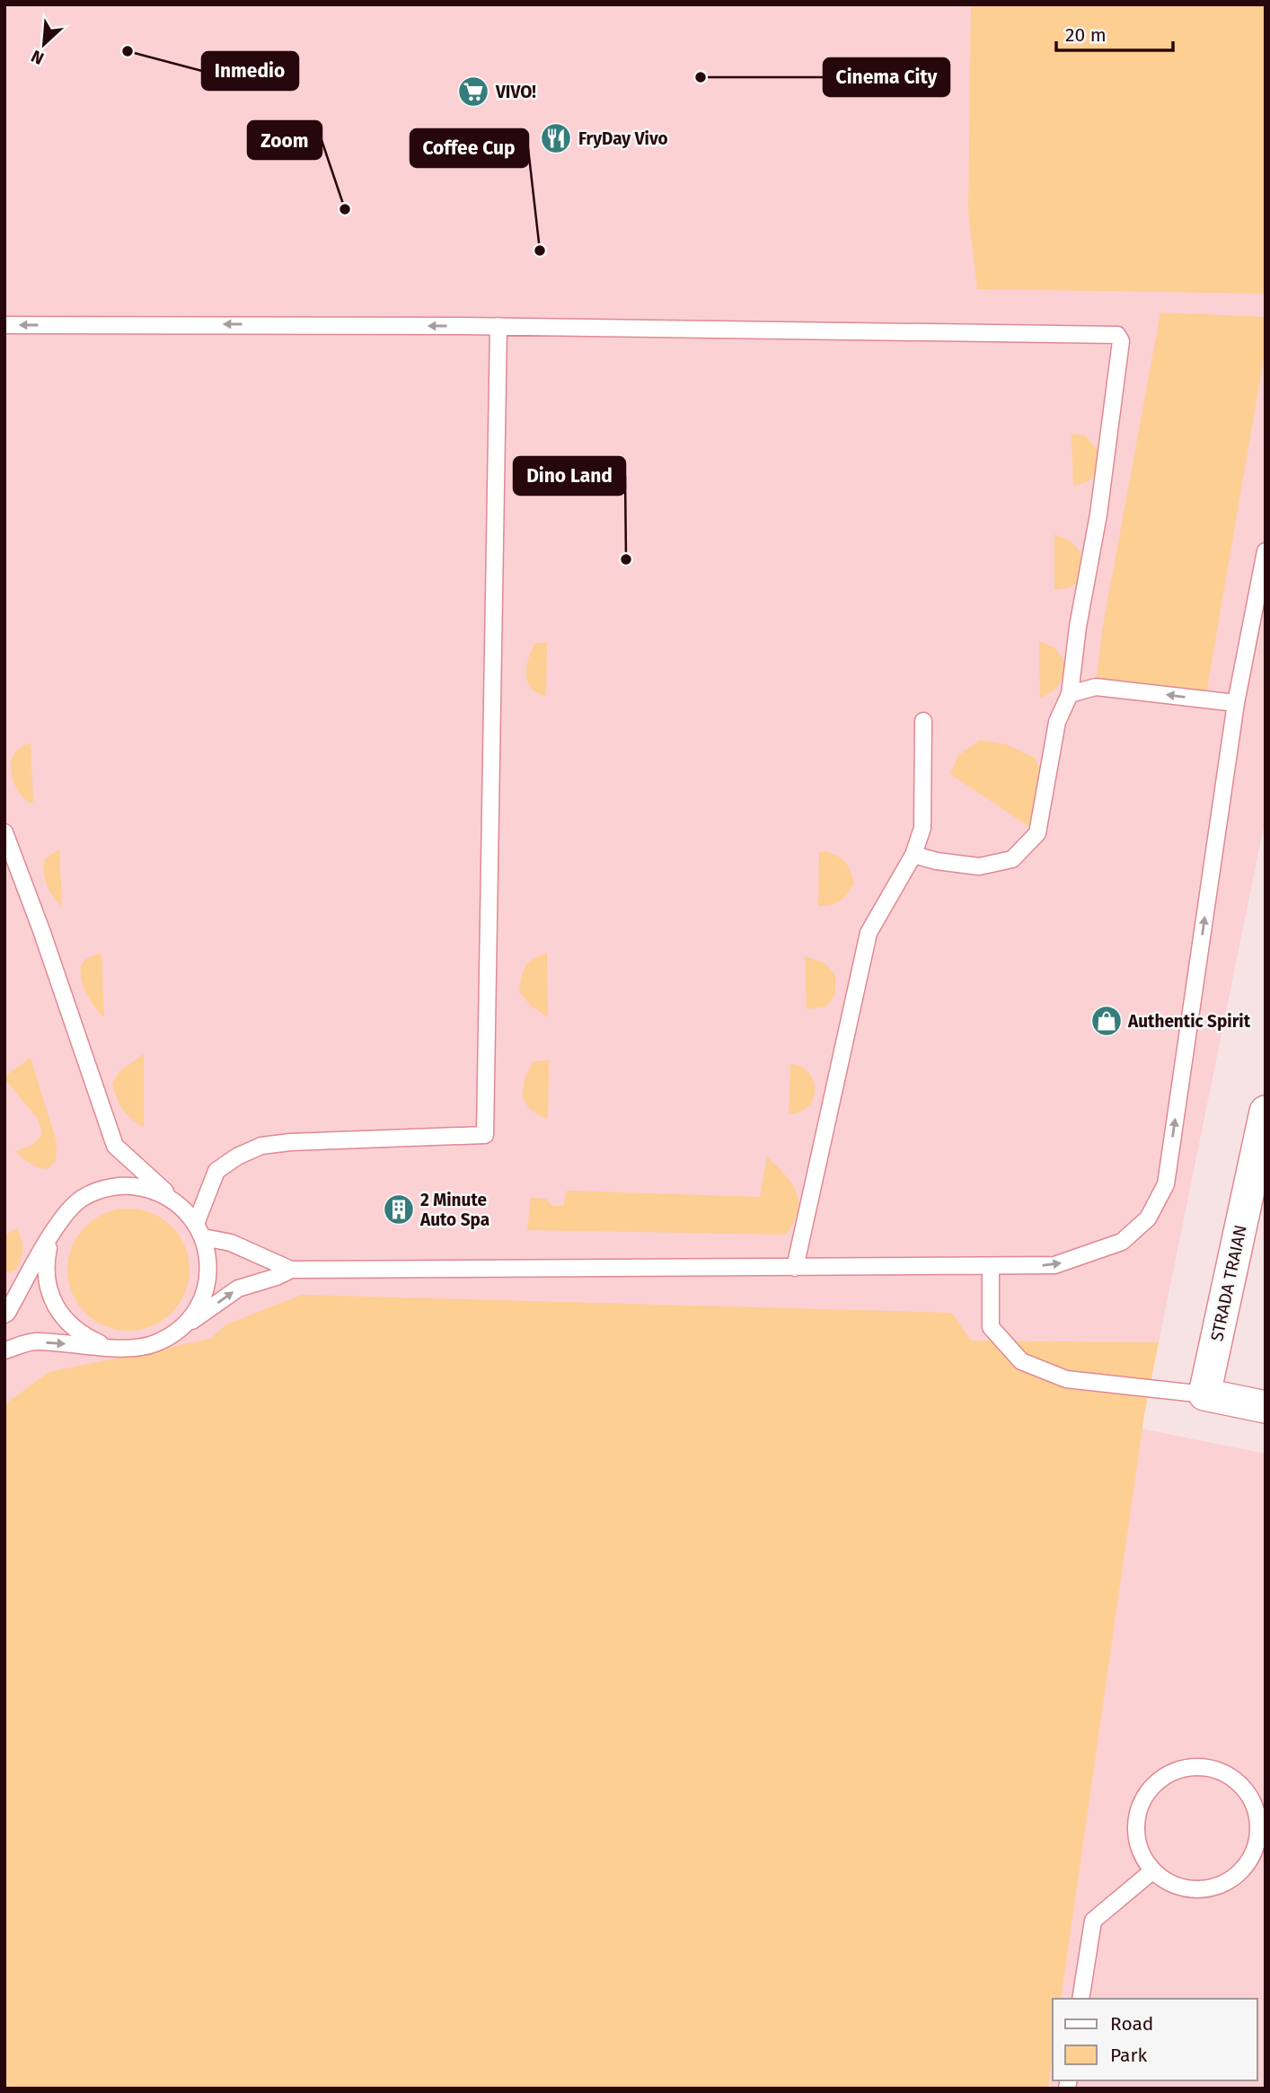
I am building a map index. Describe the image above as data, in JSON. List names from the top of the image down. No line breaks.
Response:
{"streets":{"street":["STRADA TRAIAN"]},"places":{"other":["Inmedio","Cinema City","Zoom","Coffee Cup","Dino Land"],"supermarket":["VIVO!"],"restaurant":["FryDay Vivo"],"shop":["Authentic Spirit"],"building":["2 Minute Auto Spa"]},"legend":["Road","Park"],"scale_bar":"20 m","north":"bottom left"}
